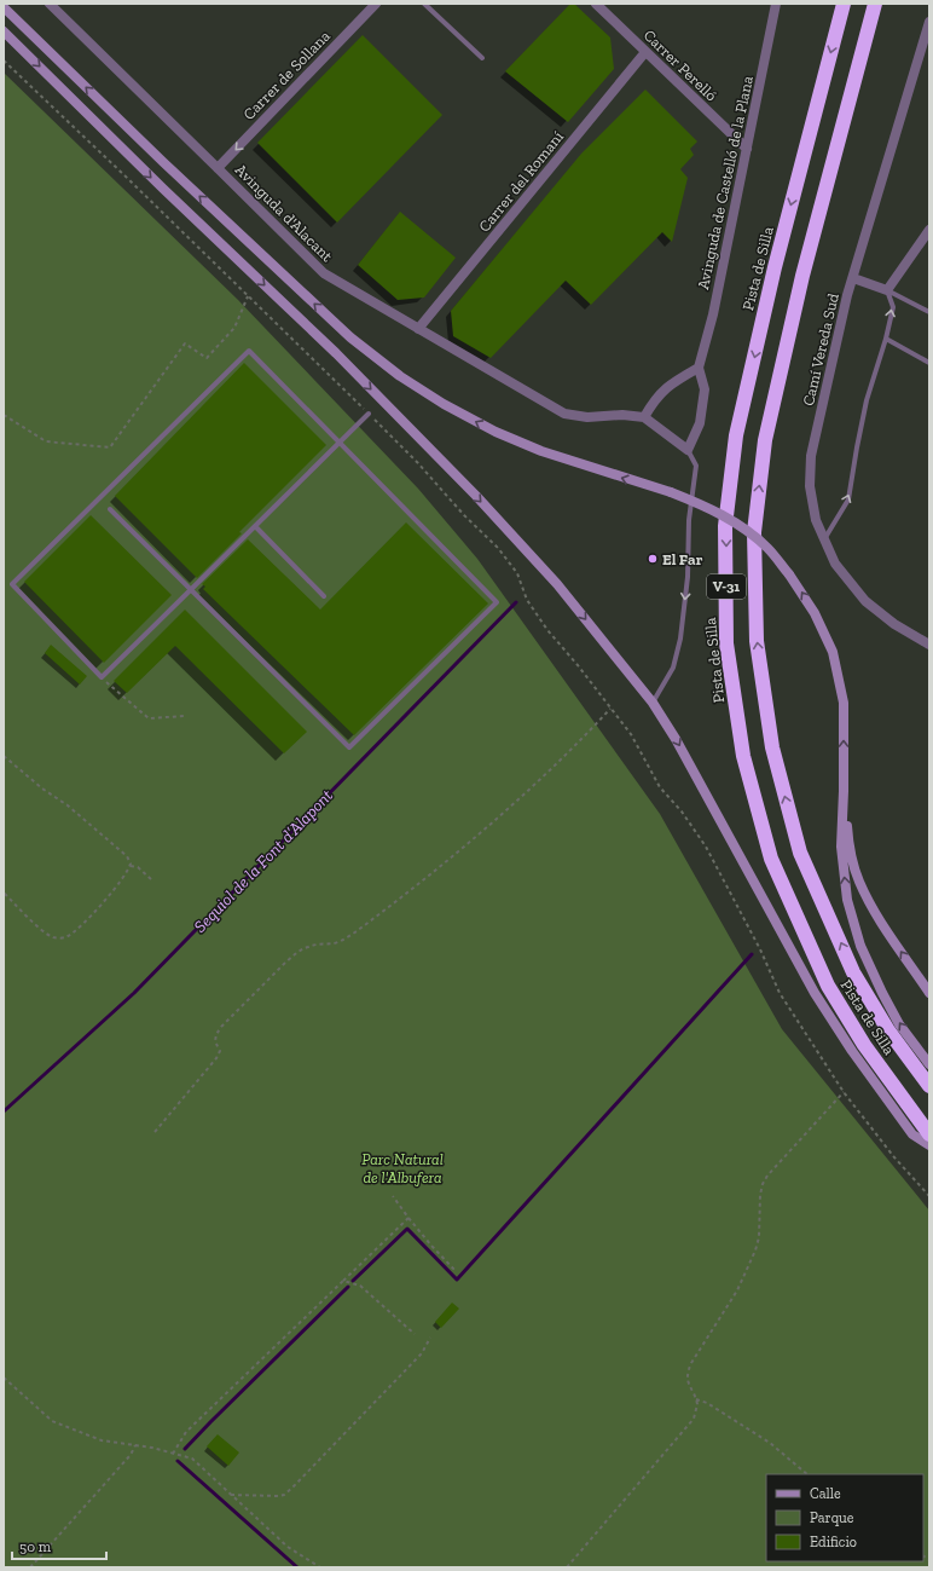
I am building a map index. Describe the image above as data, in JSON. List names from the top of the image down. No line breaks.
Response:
{"streets":{"highway":["Pista de Silla","V-31"],"street":["Carrer Perelló","Carrer de Sollana","Carrer del Romaní","Avinguda de Castelló de la Plana","Avinguda d'Alacant","Camí Vereda Sud"]},"crossings":[["Carrer Perelló","Carrer del Romaní"],["Carrer Perelló","Avinguda de Castelló de la Plana"],["Carrer de Sollana","Avinguda d'Alacant"],["Carrer del Romaní","Avinguda d'Alacant"]],"one_way":["Carrer de Sollana"],"water":["Sequiol de la Font d’Alapont"],"parks":["Parc Natural de l'Albufera"],"places":["El Far"],"legend":["Calle","Parque","Edificio"],"scale_bar":"50 m"}
